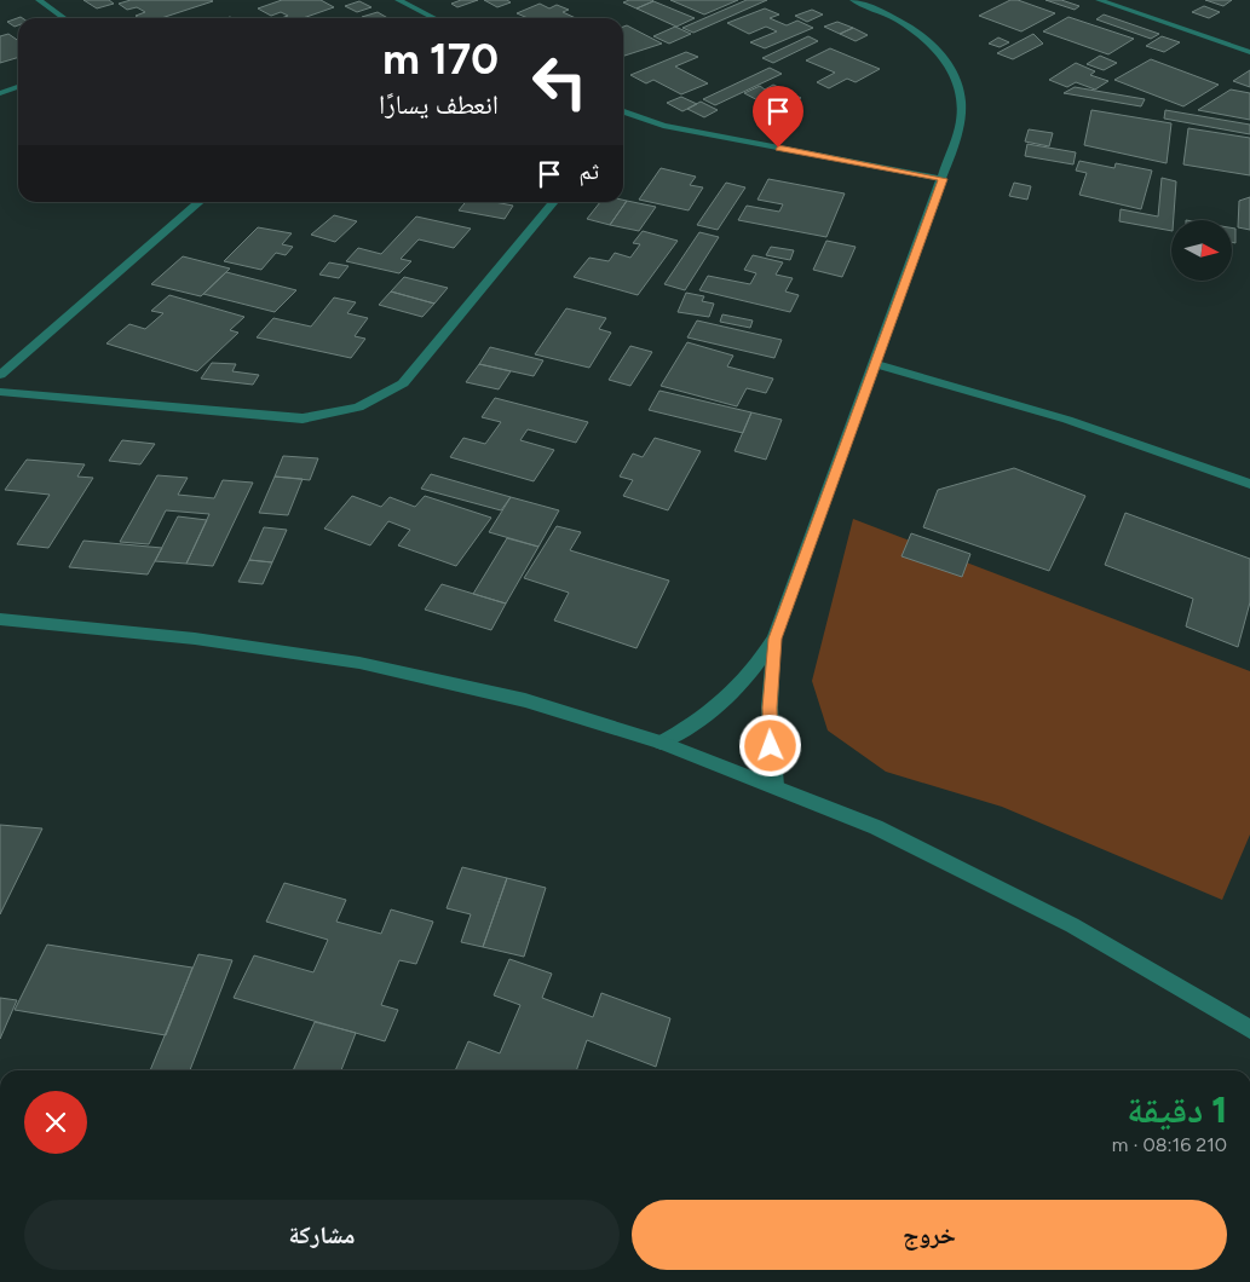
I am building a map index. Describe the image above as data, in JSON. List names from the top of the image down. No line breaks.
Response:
{"north":"right","page":{"turn":["170 m","انعطف يسارًا"],"then":"ثم","heading":["1 دقيقة","210 m · 08:16"],"buttons":["خروج","مشاركة"]}}
